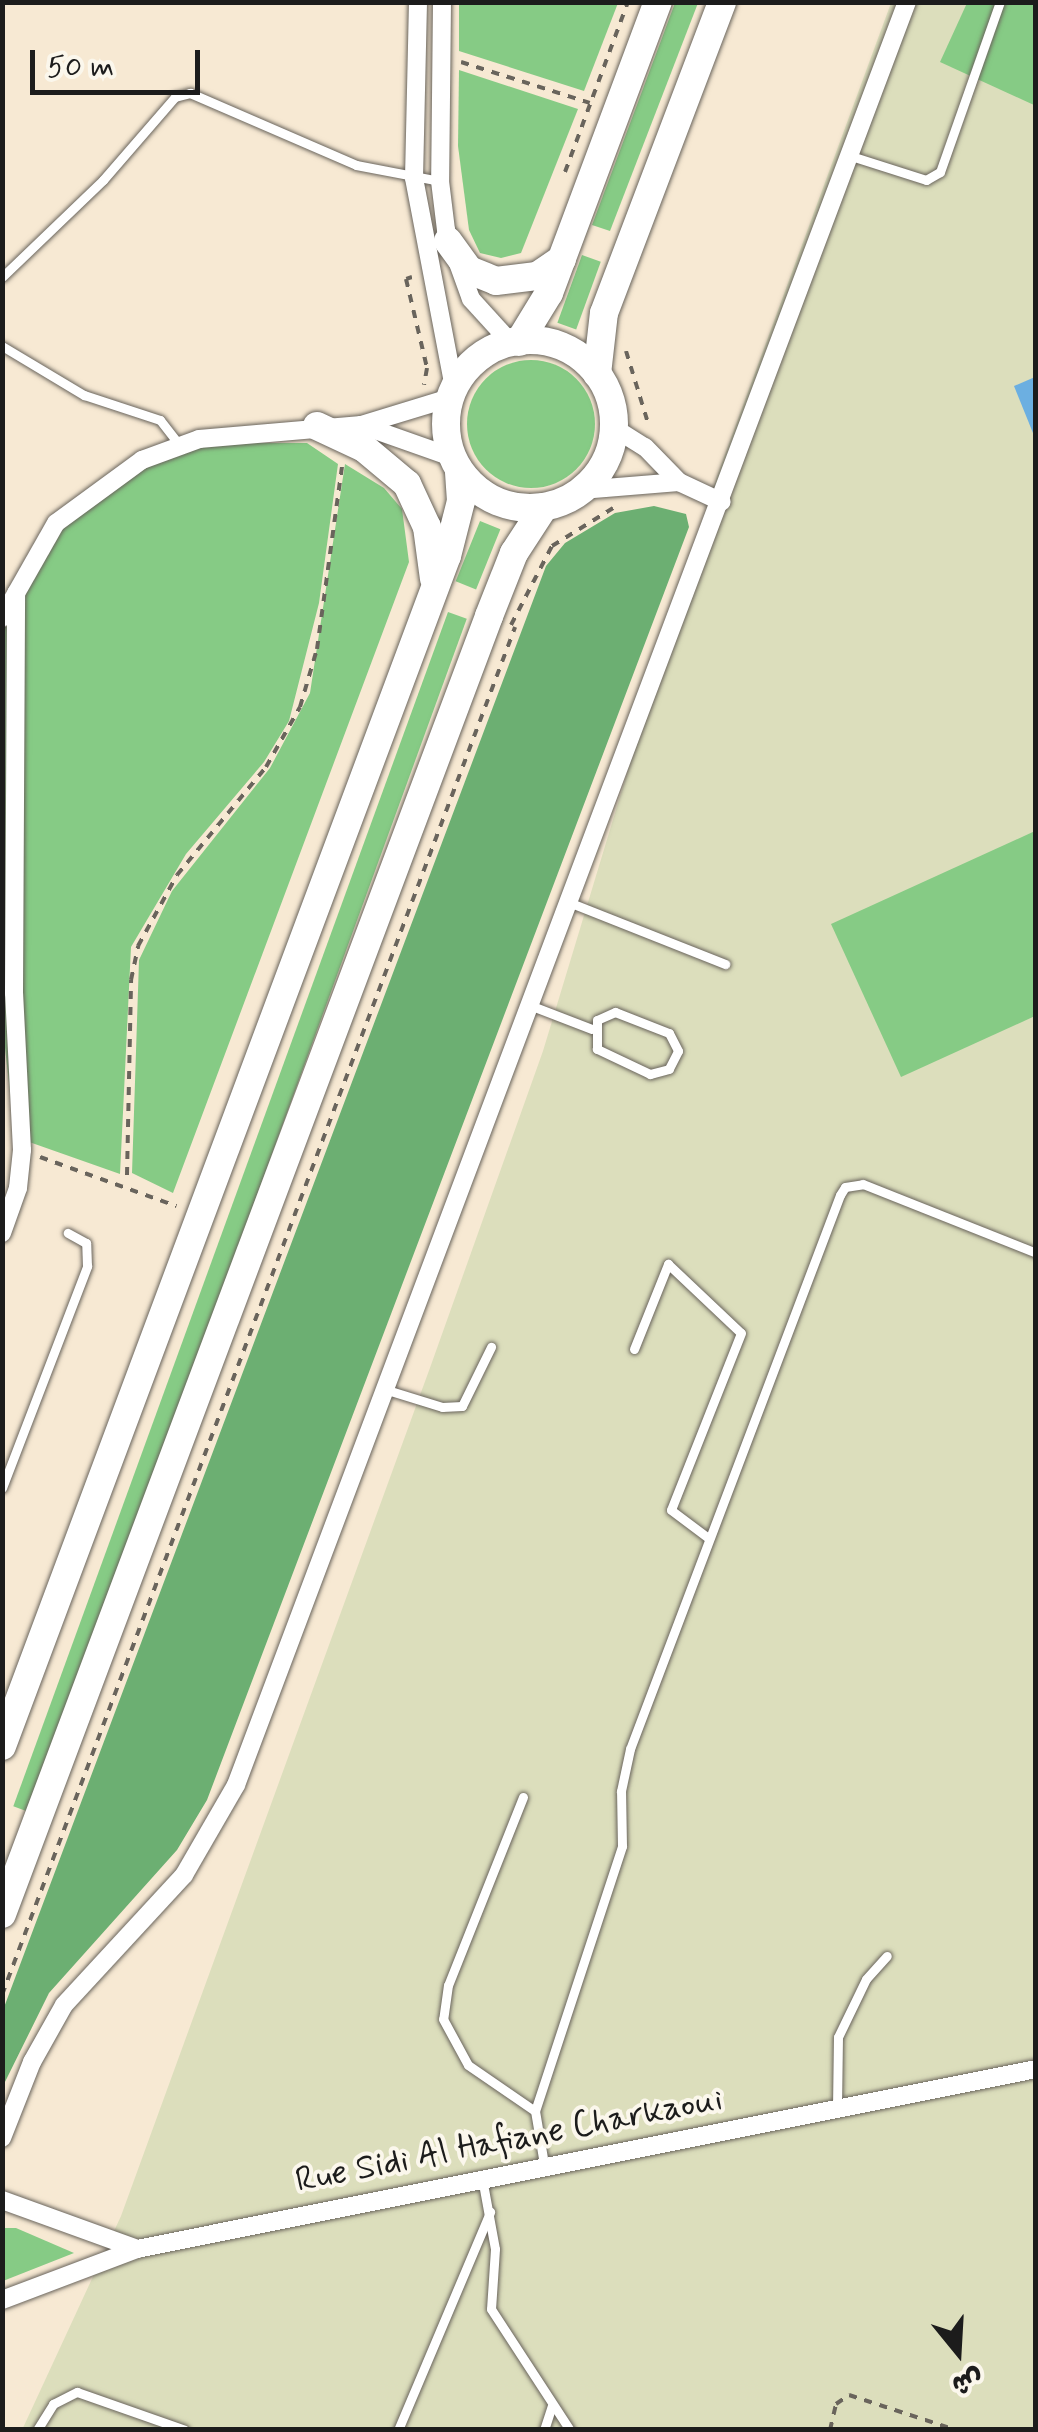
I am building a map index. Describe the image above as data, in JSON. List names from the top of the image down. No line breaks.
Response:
{"streets":{"street":["Rue Sidi Al Hafiane Charkaoui"]},"scale_bar":"50 m","north":"bottom"}
